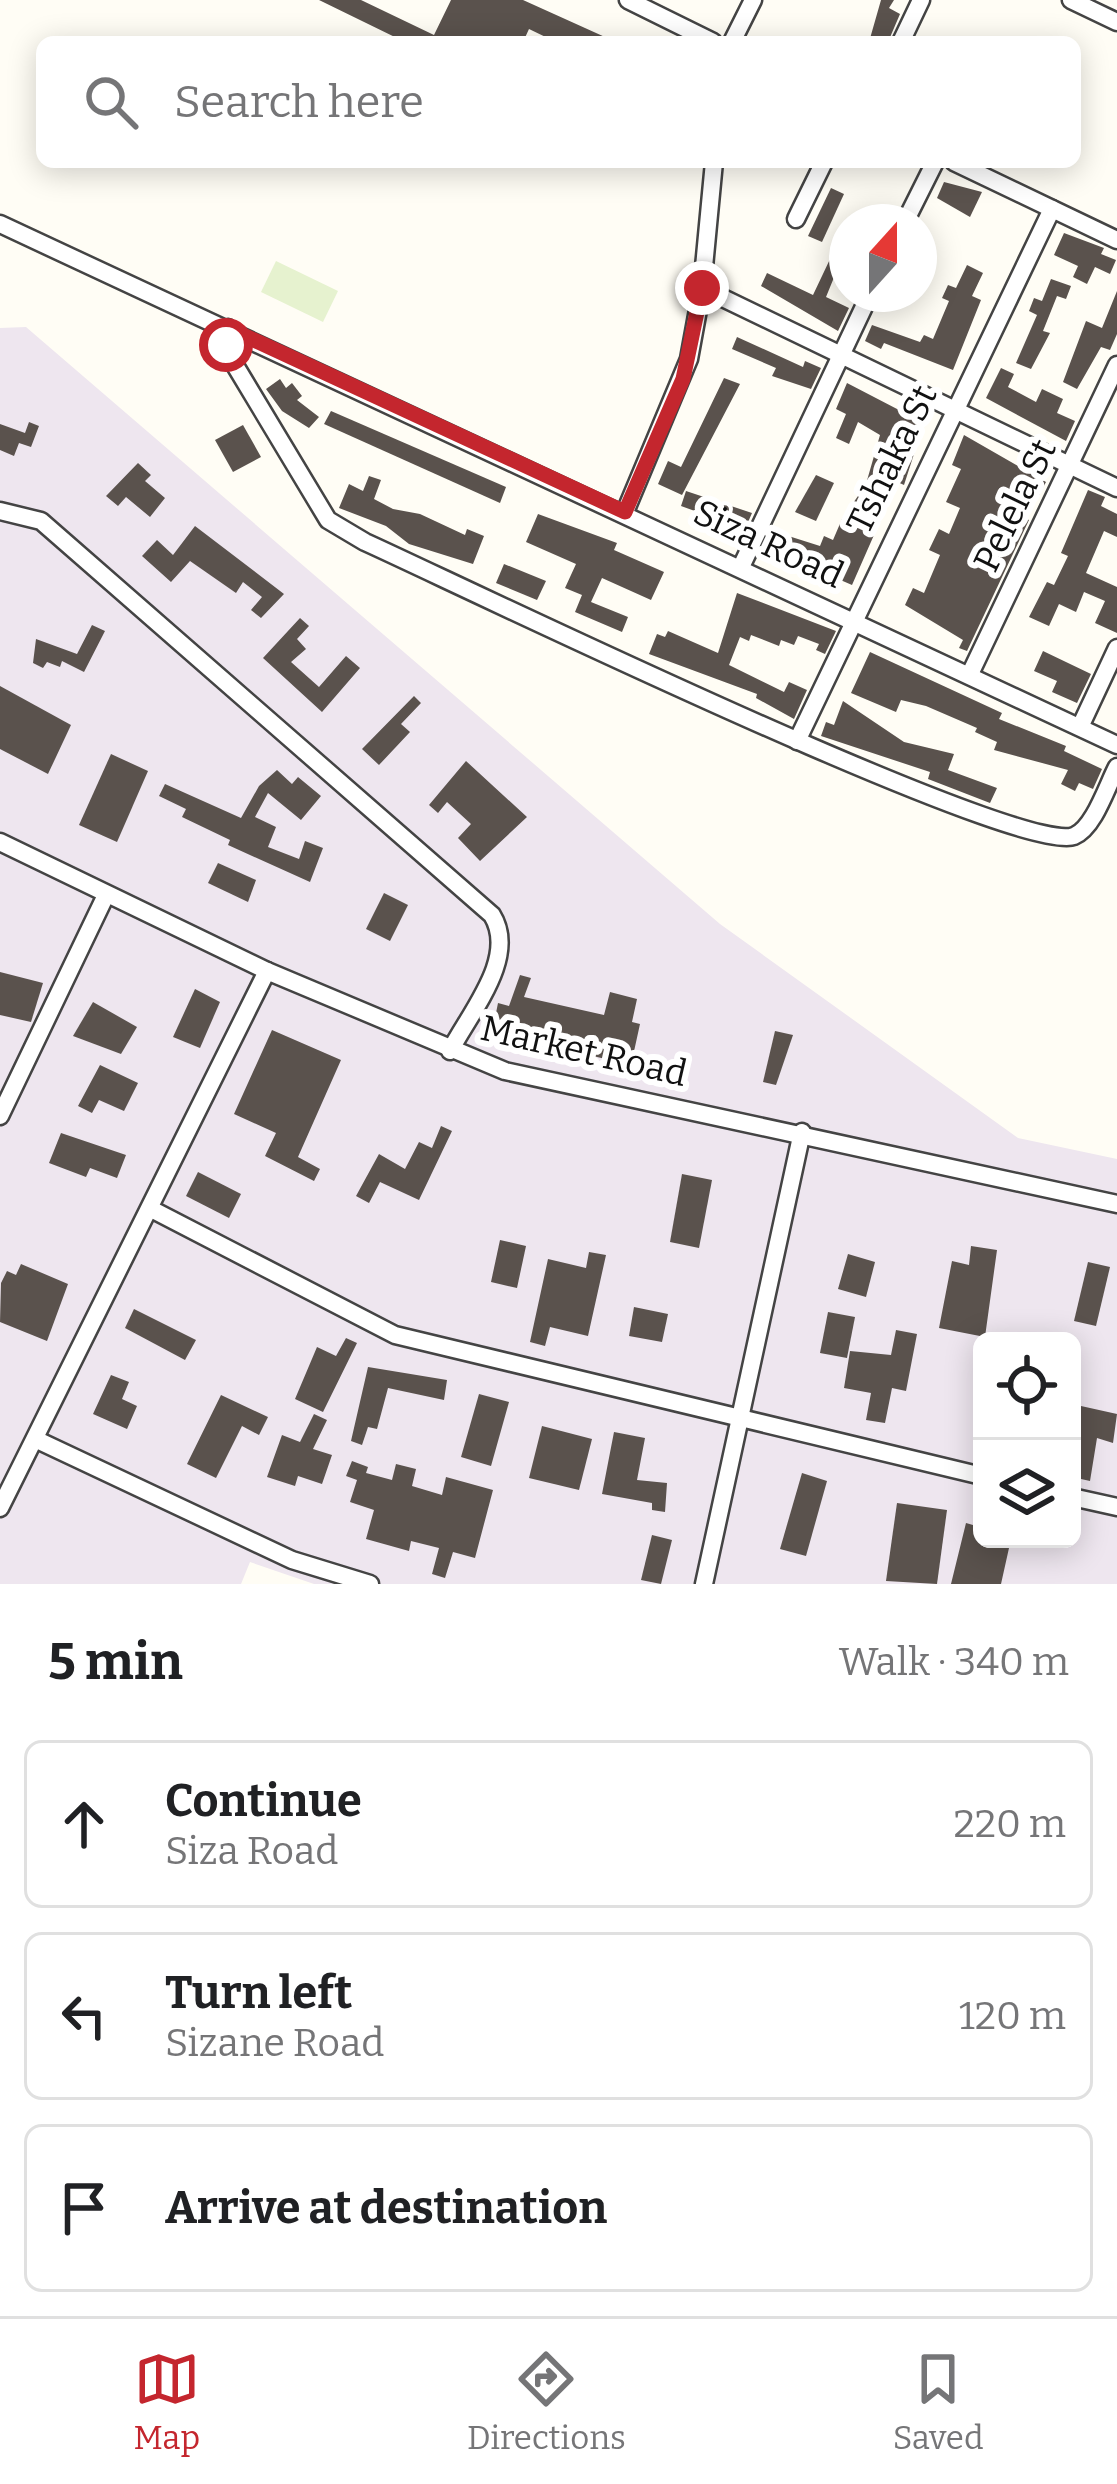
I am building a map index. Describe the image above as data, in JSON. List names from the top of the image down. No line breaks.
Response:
{"streets":{"street":["Tshaka St","Pelela St","Siza Road","Market Road"]},"crossings":[["Tshaka St","Siza Road"],["Pelela St","Siza Road"]],"north":"top","page":{"search":"Search here","heading":["5 min","Walk · 340 m"],"list":[["Continue","Siza Road","220 m"],["Turn left","Sizane Road","120 m"],"Arrive at destination"],"nav":["Map","Directions","Saved"]}}
